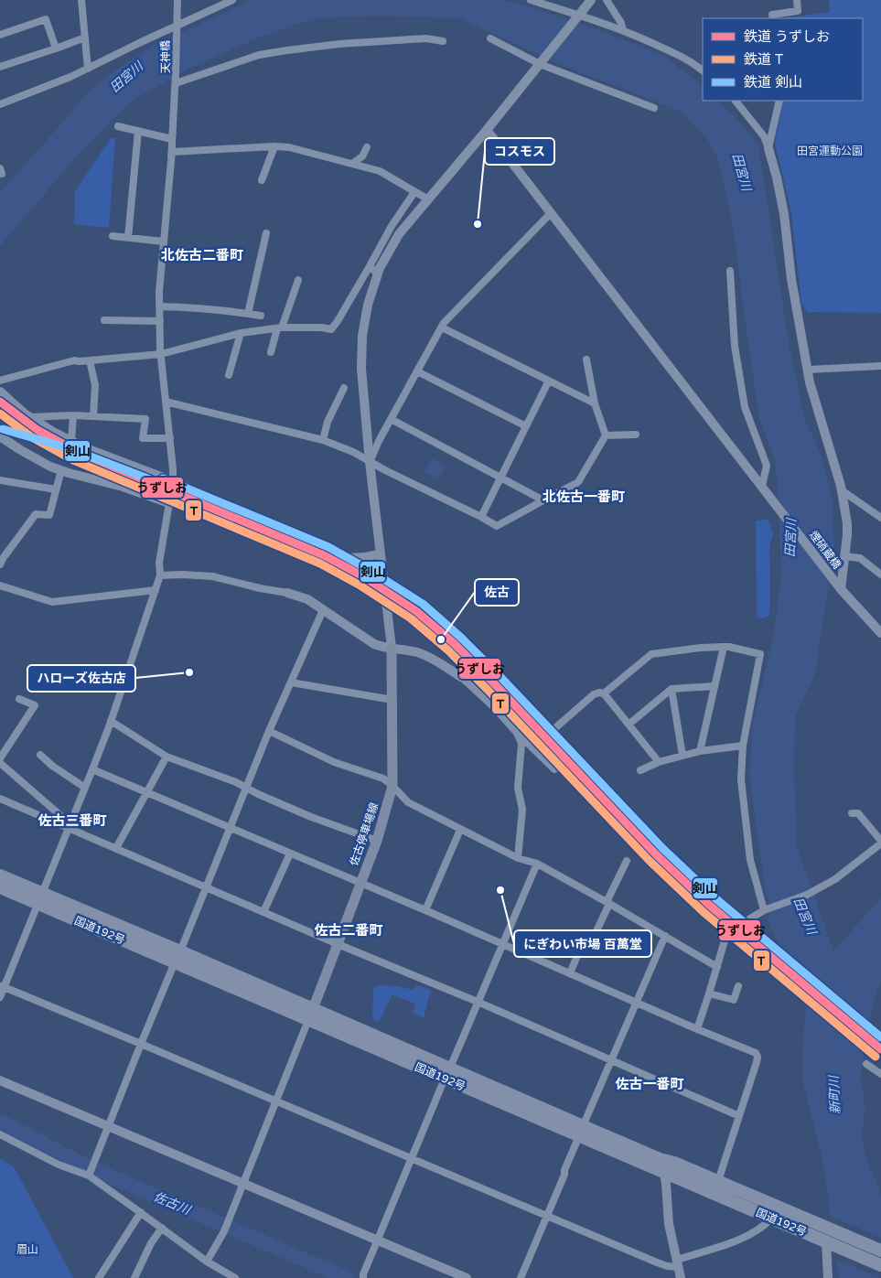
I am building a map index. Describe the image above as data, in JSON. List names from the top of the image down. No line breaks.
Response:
{"streets":{"highway":["国道192号"],"main road":["佐古停車場線"],"street":["天神橋","煙硝蔵橋"]},"crossings":[["天神橋","国道192号"],["佐古停車場線","国道192号"]],"districts":["北佐古二番町","北佐古一番町","佐古三番町","佐古二番町","佐古一番町"],"water":["田宮川","新町川","佐古川"],"parks":["田宮運動公園","眉山"],"places":["コスモス","佐古","ハローズ佐古店","にぎわい市場 百萬堂"],"lines":["rail line うずしお","rail line T","rail line 剣山"],"legend":["鉄道 うずしお","鉄道 T","鉄道 剣山"]}
